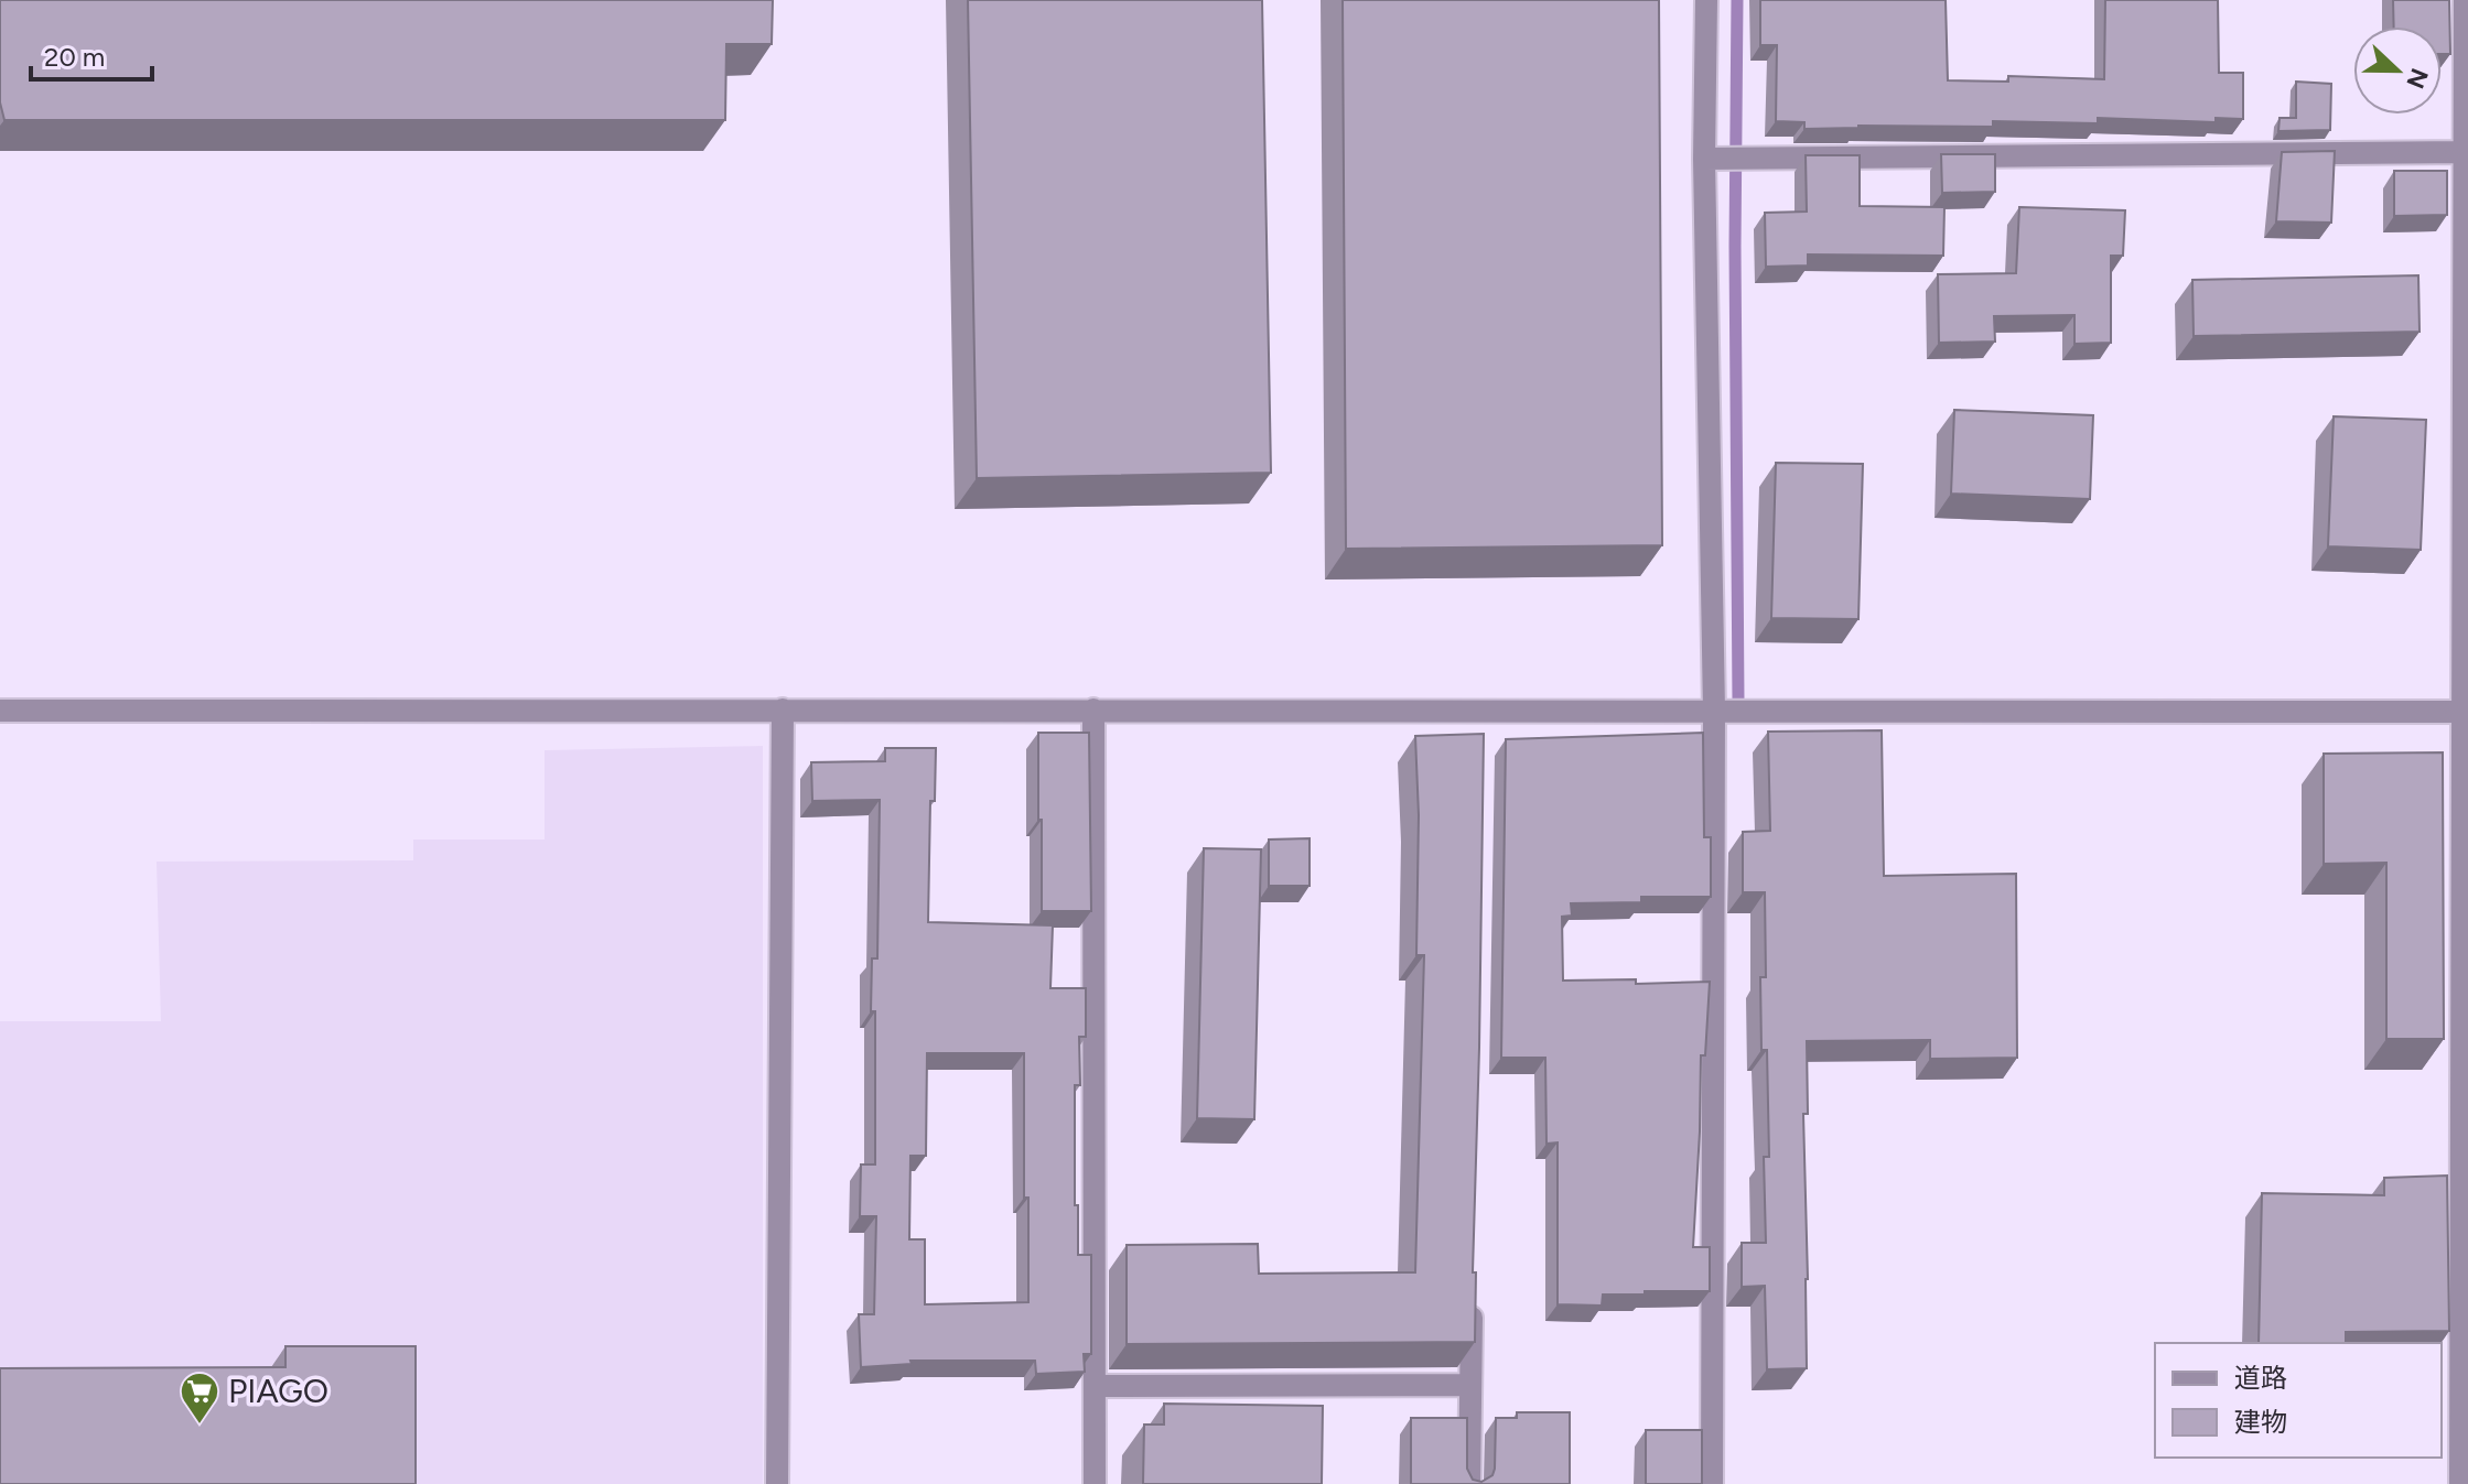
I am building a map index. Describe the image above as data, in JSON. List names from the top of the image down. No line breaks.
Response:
{"places":{"supermarket":["PIAGO"]},"legend":["道路","建物"],"scale_bar":"20 m","north":"right"}
